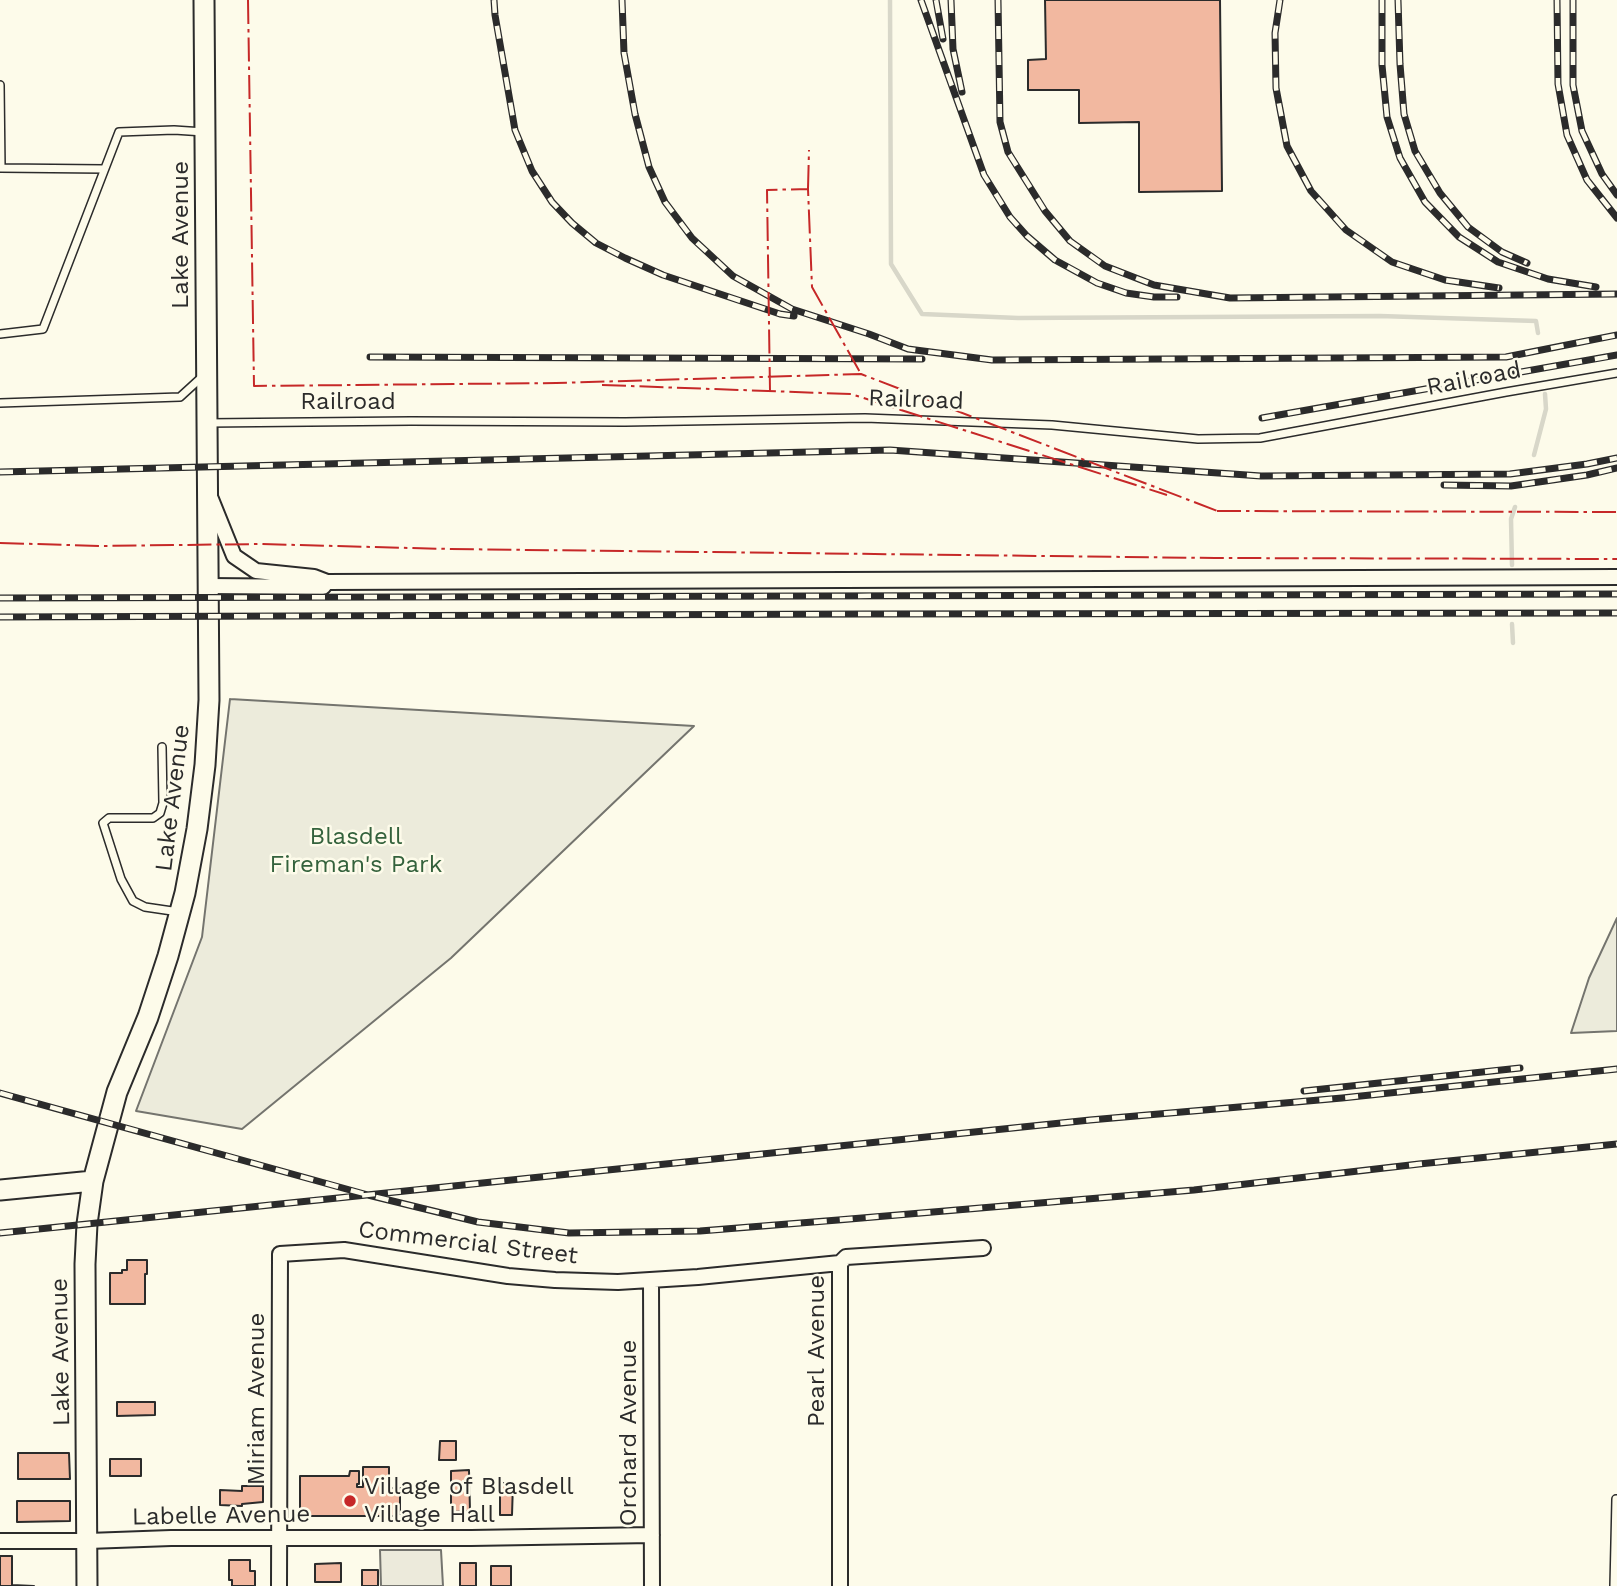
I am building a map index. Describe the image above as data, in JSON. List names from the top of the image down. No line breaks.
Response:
{"streets":{"street":["Lake Avenue","Commercial Street","Pearl Avenue","Miriam Avenue","Orchard Avenue","Labelle Avenue"],"lane":["Railroad"]},"crossings":[["Lake Avenue","Railroad"],["Lake Avenue","Labelle Avenue"],["Commercial Street","Pearl Avenue"],["Commercial Street","Miriam Avenue"],["Commercial Street","Orchard Avenue"],["Miriam Avenue","Labelle Avenue"],["Orchard Avenue","Labelle Avenue"]],"parks":["Blasdell Fireman's Park"],"places":["Village of Blasdell Village Hall"]}
